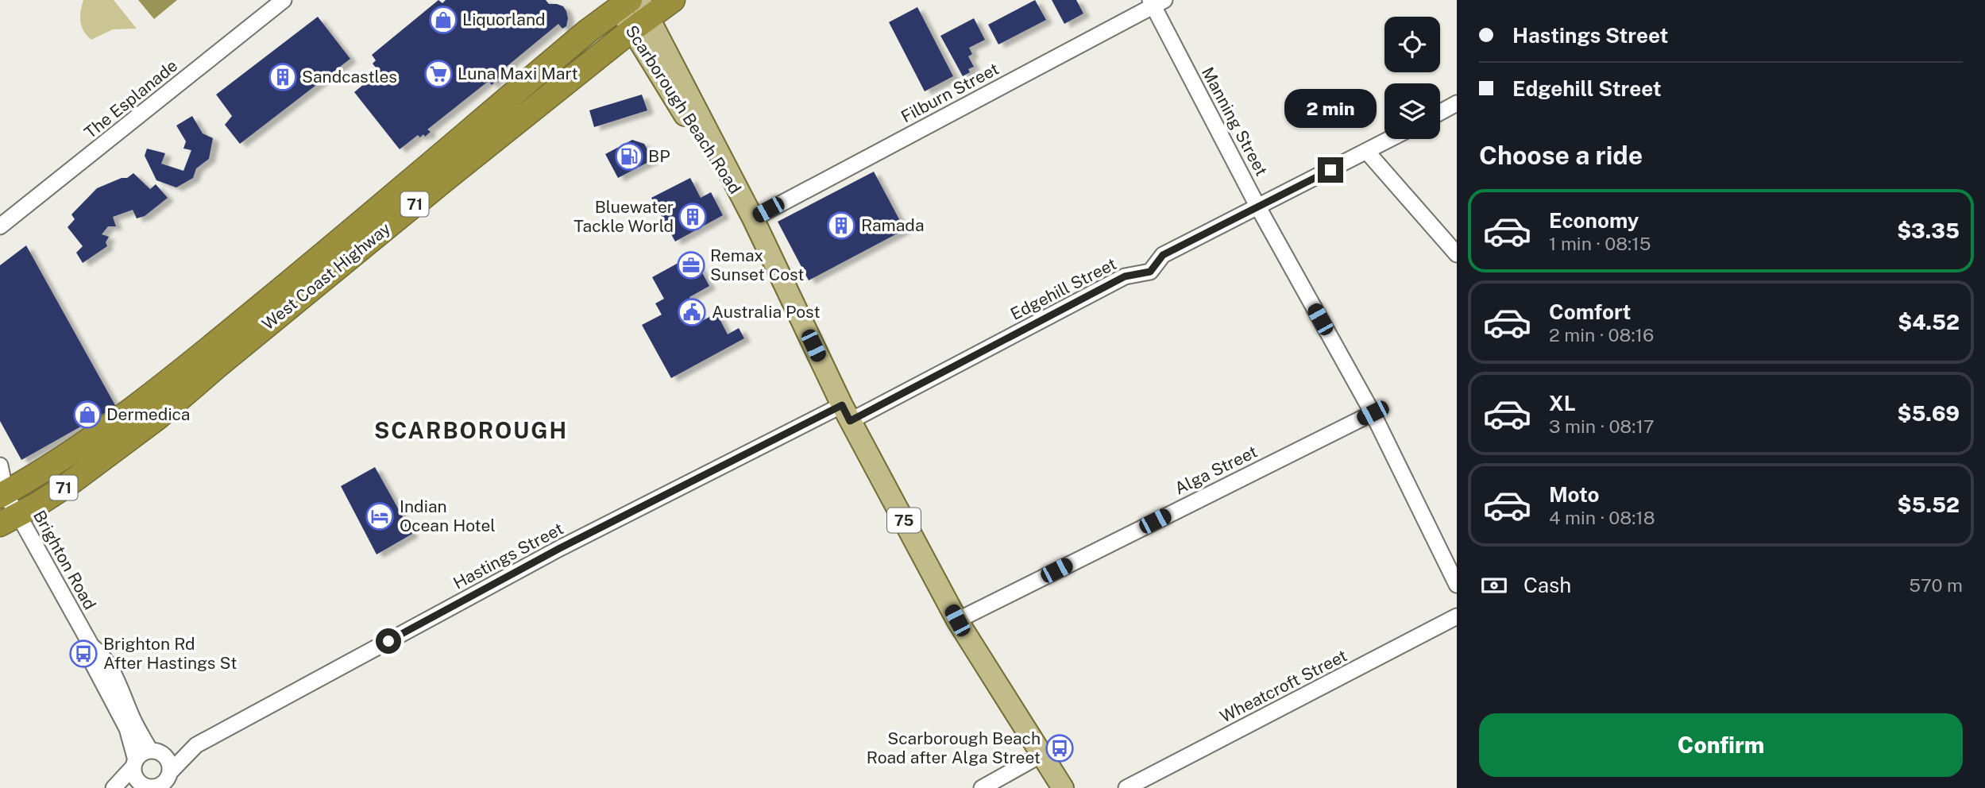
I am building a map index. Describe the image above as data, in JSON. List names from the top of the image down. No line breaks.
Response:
{"streets":{"highway":["71","West Coast Highway"],"main road":["Scarborough Beach Road","75"],"street":["Filburn Street","The Esplanade","Manning Street","Edgehill Street","Alga Street","Hastings Street","Brighton Road","Wheatcroft Street"]},"crossings":[["Filburn Street","Scarborough Beach Road"],["Filburn Street","Manning Street"],["Scarborough Beach Road","West Coast Highway"],["Scarborough Beach Road","Edgehill Street"],["Scarborough Beach Road","Alga Street"],["Scarborough Beach Road","Hastings Street"],["Manning Street","Edgehill Street"],["Manning Street","Alga Street"],["West Coast Highway","Brighton Road"],["Edgehill Street","Hastings Street"],["Hastings Street","Brighton Road"]],"districts":["SCARBOROUGH"],"places":{"shop":["Liquorland","Dermedica"],"supermarket":["Luna Maxi Mart"],"building":["Sandcastles","Bluewater Tackle World","Ramada"],"fuel station":["BP"],"office":["Remax Sunset Cost"],"public building":["Australia Post"],"hotel":["Indian Ocean Hotel"],"bus stop":["Brighton Rd After Hastings St","Scarborough Beach Road after Alga Street"]},"page":{"banner":["Hastings Street","Edgehill Street"],"bubble":"2 min","heading":"Choose a ride","list":[{"name":"Economy","note":"1 min · 08:15","value":"$3.35"},{"name":"Comfort","note":"2 min · 08:16","value":"$4.52"},{"name":"XL","note":"3 min · 08:17","value":"$5.69"},{"name":"Moto","note":"4 min · 08:18","value":"$5.52"}],"pay":["Cash","570 m"],"buttons":"Confirm"}}
